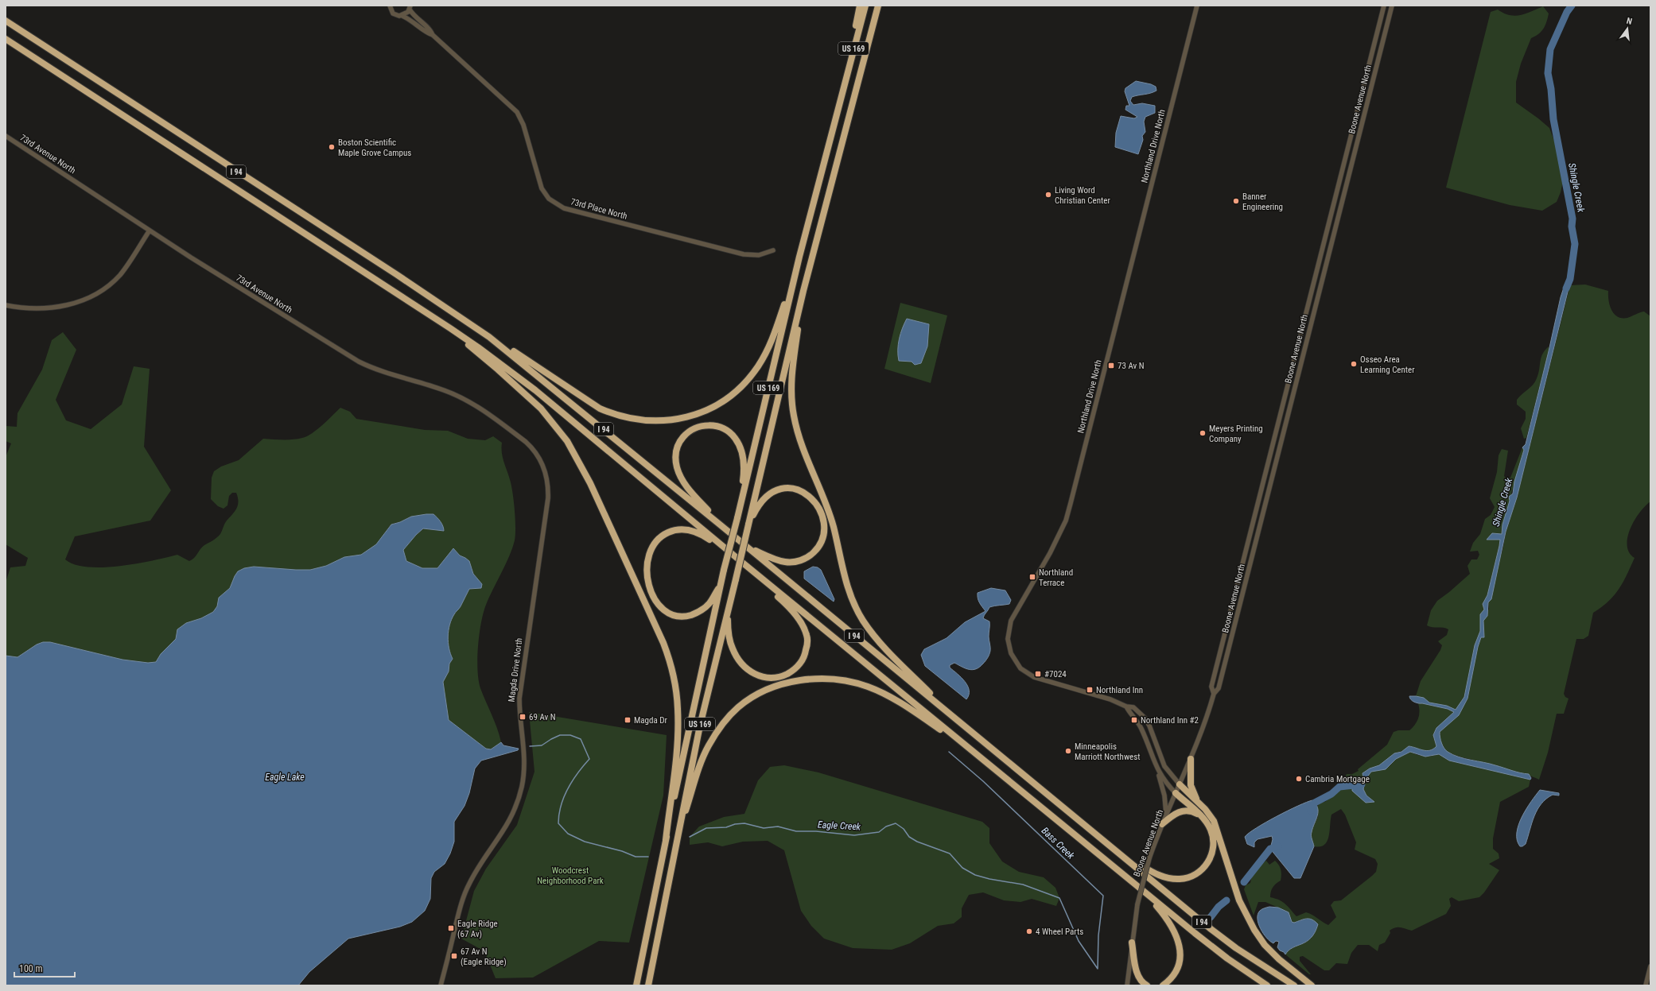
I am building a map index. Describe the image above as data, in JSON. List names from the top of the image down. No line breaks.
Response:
{"streets":{"highway":["US 169","I 94"],"street":["Boone Avenue North","Northland Drive North","73rd Avenue North","73rd Place North","Magda Drive North"]},"crossings":[["Boone Avenue North","Northland Drive North"],["73rd Avenue North","Magda Drive North"]],"water":["Shingle Creek","Eagle Lake","Eagle Creek","Bass Creek"],"parks":["Woodcrest Neighborhood Park"],"places":{"other":["Boston Scientific Maple Grove Campus","Living Word Christian Center","Banner Engineering","Osseo Area Learning Center","Meyers Printing Company","Minneapolis Marriott Northwest","Cambria Mortgage","4 Wheel Parts"],"transit":["73 Av N","Northland Terrace","#7024","Northland Inn","69 Av N","Magda Dr","Northland Inn #2","Eagle Ridge (67 Av)","67 Av N (Eagle Ridge)"]},"scale_bar":"100 m","north":"top"}
